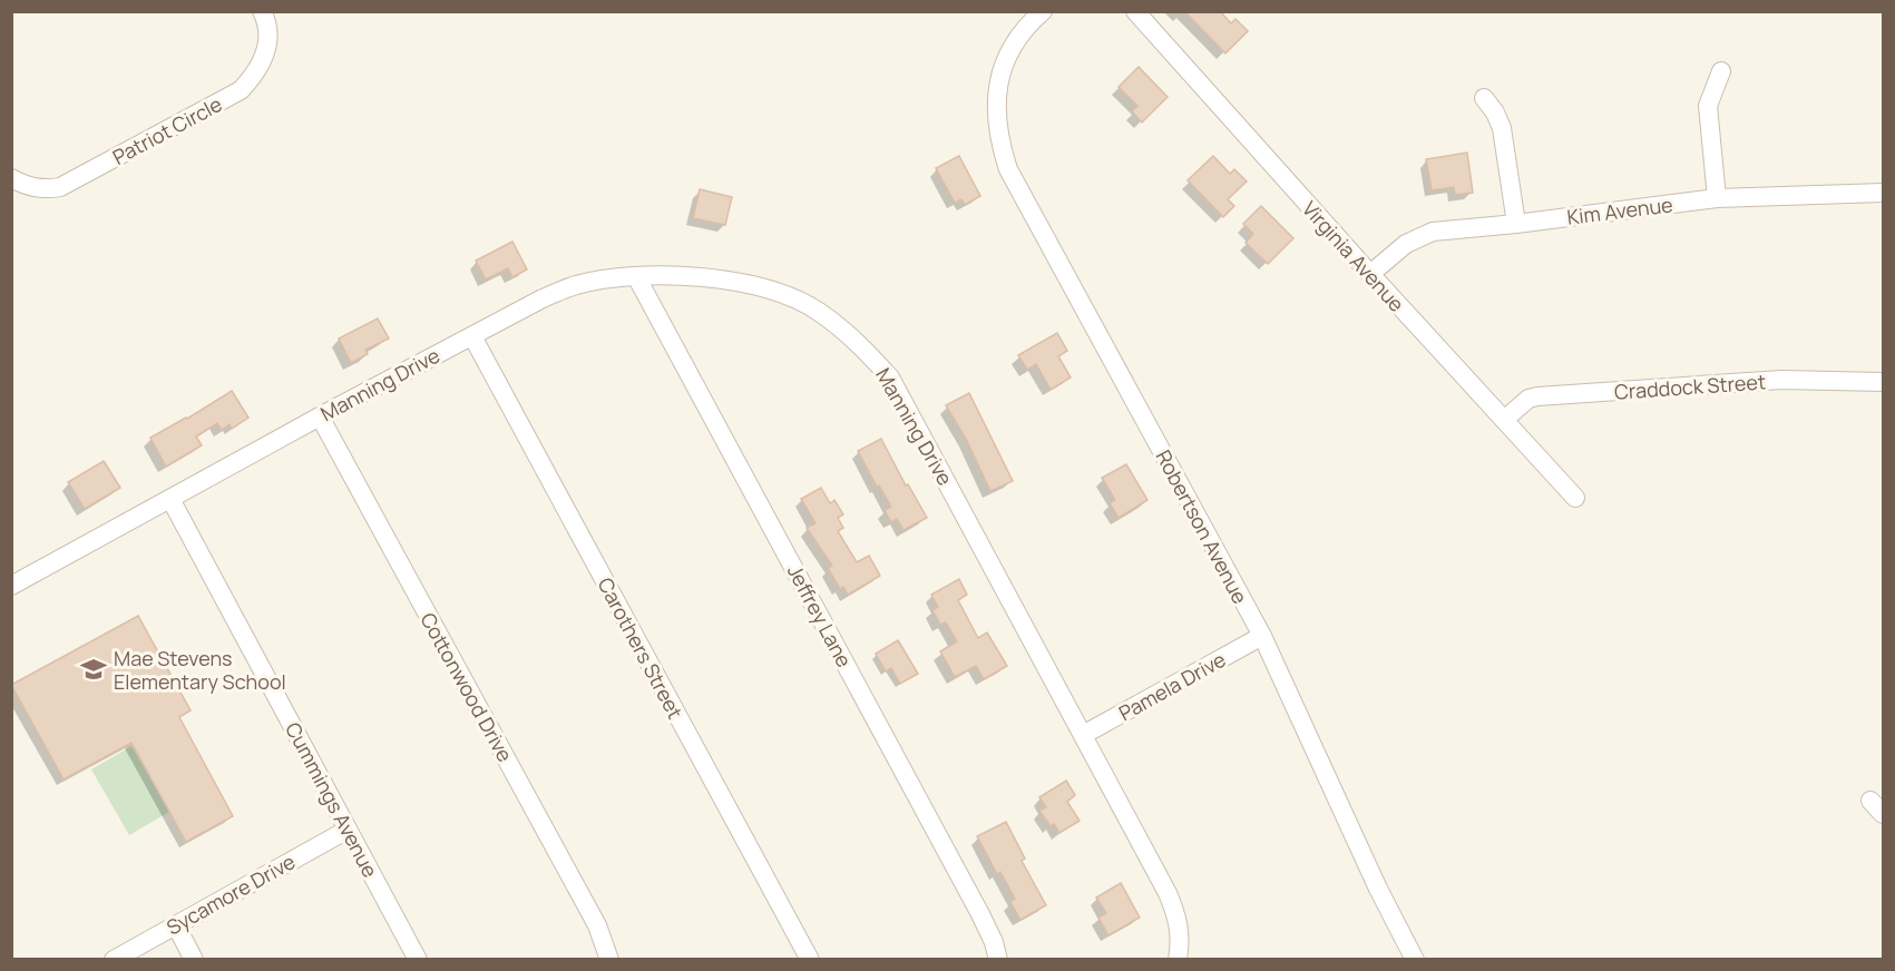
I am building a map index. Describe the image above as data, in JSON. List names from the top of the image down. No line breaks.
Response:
{"streets":{"street":["Patriot Circle","Kim Avenue","Virginia Avenue","Manning Drive","Craddock Street","Robertson Avenue","Jeffrey Lane","Carothers Street","Pamela Drive","Cottonwood Drive","Cummings Avenue","Sycamore Drive"]},"crossings":[["Kim Avenue","Virginia Avenue"],["Virginia Avenue","Craddock Street"],["Manning Drive","Jeffrey Lane"],["Manning Drive","Carothers Street"],["Manning Drive","Pamela Drive"],["Manning Drive","Cottonwood Drive"],["Manning Drive","Cummings Avenue"],["Robertson Avenue","Pamela Drive"],["Cummings Avenue","Sycamore Drive"]],"places":{"school or university":["Mae Stevens Elementary School"]}}
